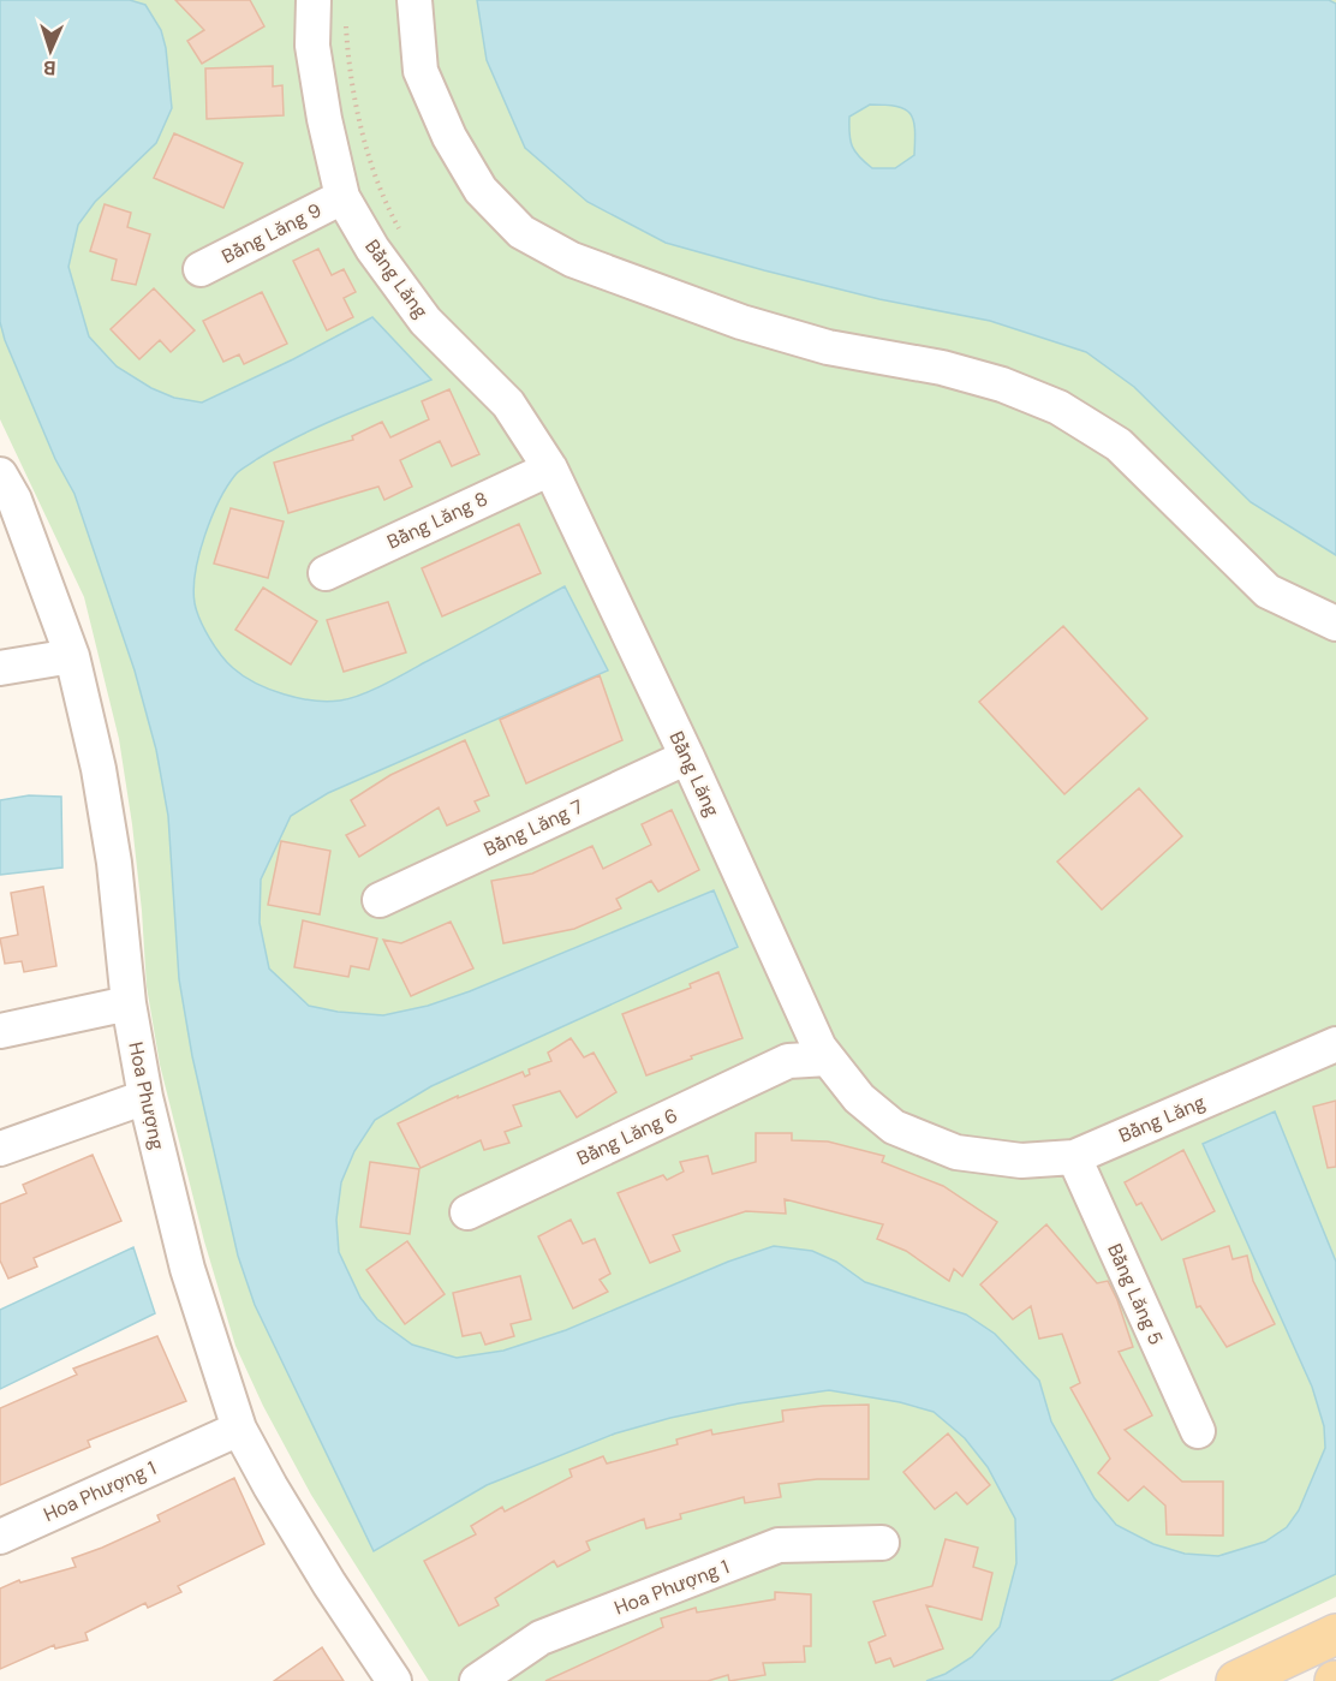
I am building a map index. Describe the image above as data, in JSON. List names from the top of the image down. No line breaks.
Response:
{"streets":{"street":["Bằng Lăng 9","Bằng Lăng","Bằng Lăng 8","Bằng Lăng 7","Hoa Phượng","Bằng Lăng 6","Bằng Lăng 5","Hoa Phượng 1"]},"crossings":[["Bằng Lăng 9","Bằng Lăng"],["Bằng Lăng","Bằng Lăng 8"],["Bằng Lăng","Bằng Lăng 7"],["Bằng Lăng","Bằng Lăng 5"],["Hoa Phượng","Hoa Phượng 1"]],"north":"bottom"}
